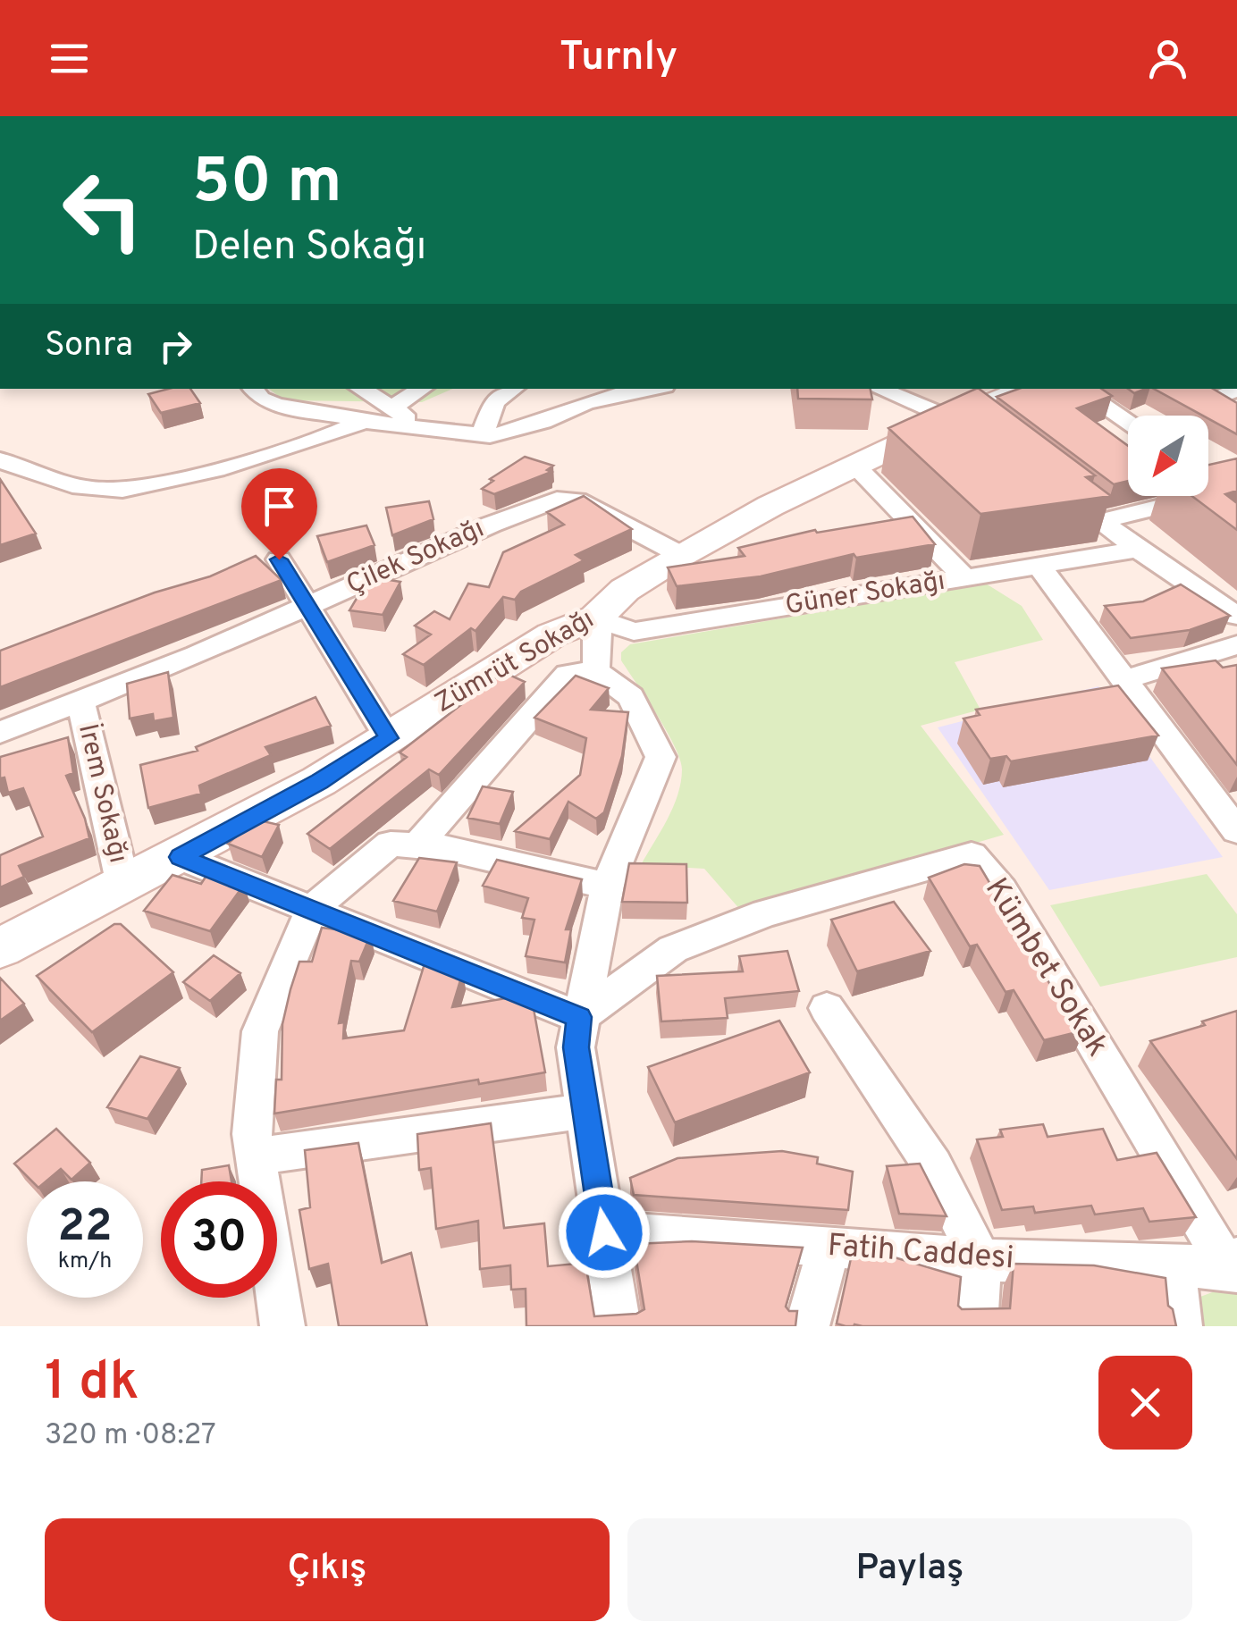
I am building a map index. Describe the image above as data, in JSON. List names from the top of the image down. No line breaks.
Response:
{"streets":{"street":["Çilek Sokağı","Güner Sokağı","Zümrüt Sokağı","İrem Sokağı","Kümbet Sokak","Fatih Caddesi"]},"crossings":[["Çilek Sokağı","Zümrüt Sokağı"],["Çilek Sokağı","İrem Sokağı"],["Güner Sokağı","Zümrüt Sokağı"],["Zümrüt Sokağı","İrem Sokağı"],["Kümbet Sokak","Fatih Caddesi"]],"north":"bottom left","page":{"header":"Turnly","turn":["50 m","Delen Sokağı"],"then":"Sonra","speed":"22 km/h","limit":"30","heading":["1 dk","320 m · 08:27"],"buttons":["Çıkış","Paylaş"]}}
